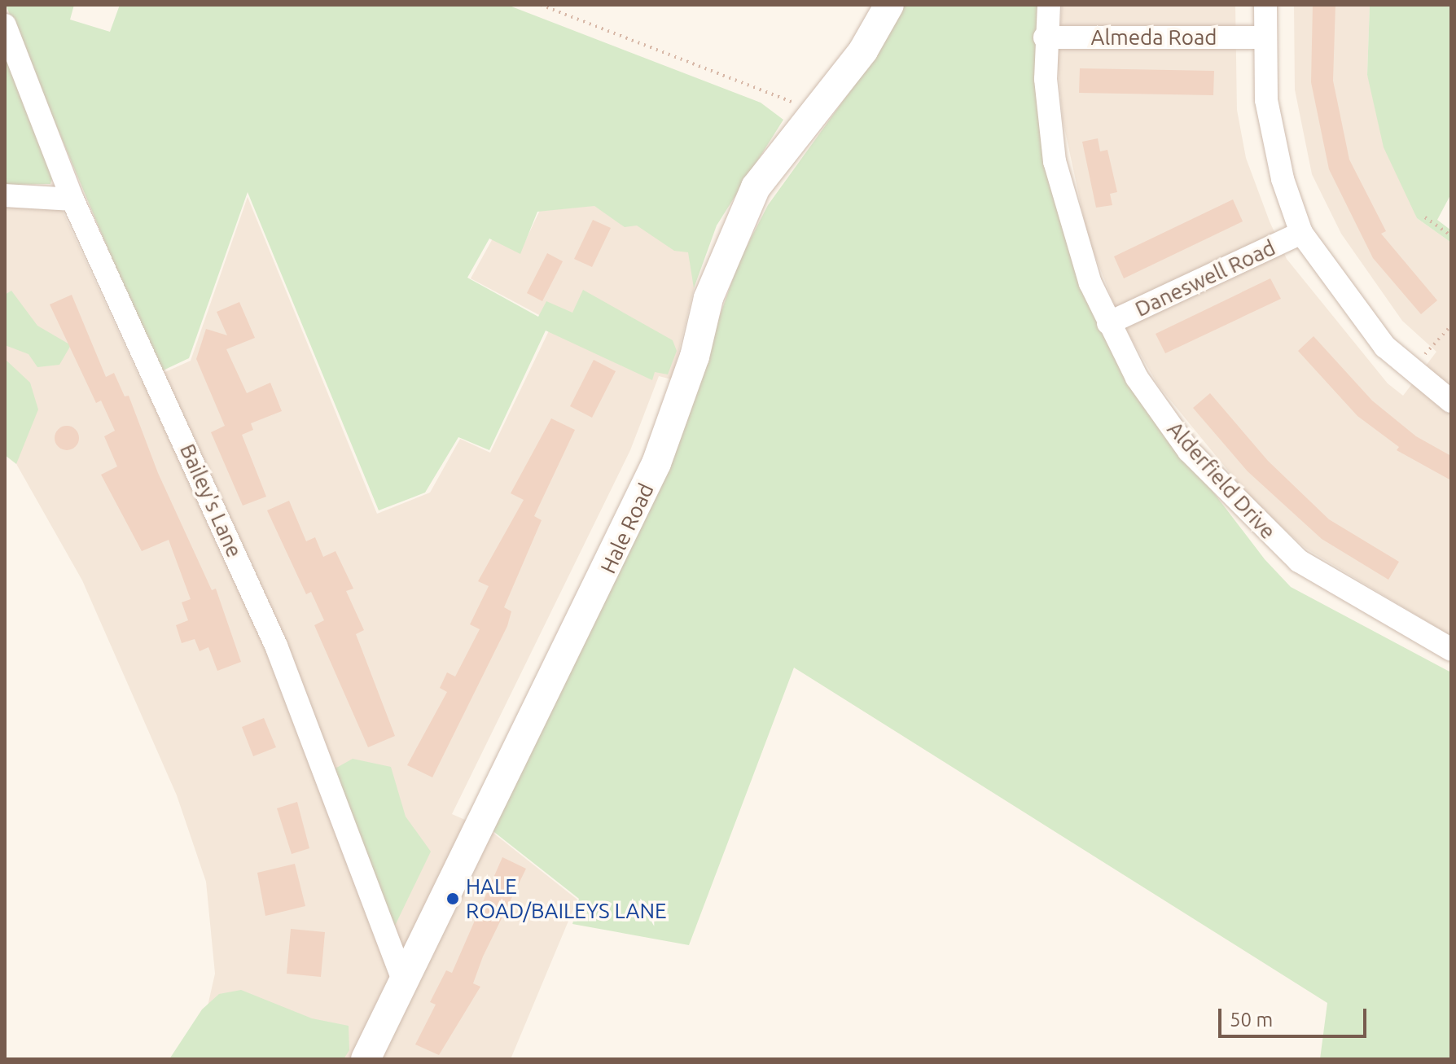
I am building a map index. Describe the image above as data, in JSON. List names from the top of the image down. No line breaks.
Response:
{"streets":{"street":["Almeda Road","Daneswell Road","Alderfield Drive","Bailey's Lane","Hale Road"]},"crossings":[["Almeda Road","Alderfield Drive"],["Daneswell Road","Alderfield Drive"],["Bailey's Lane","Hale Road"]],"places":["HALE ROAD/BAILEYS LANE"],"scale_bar":"50 m"}
